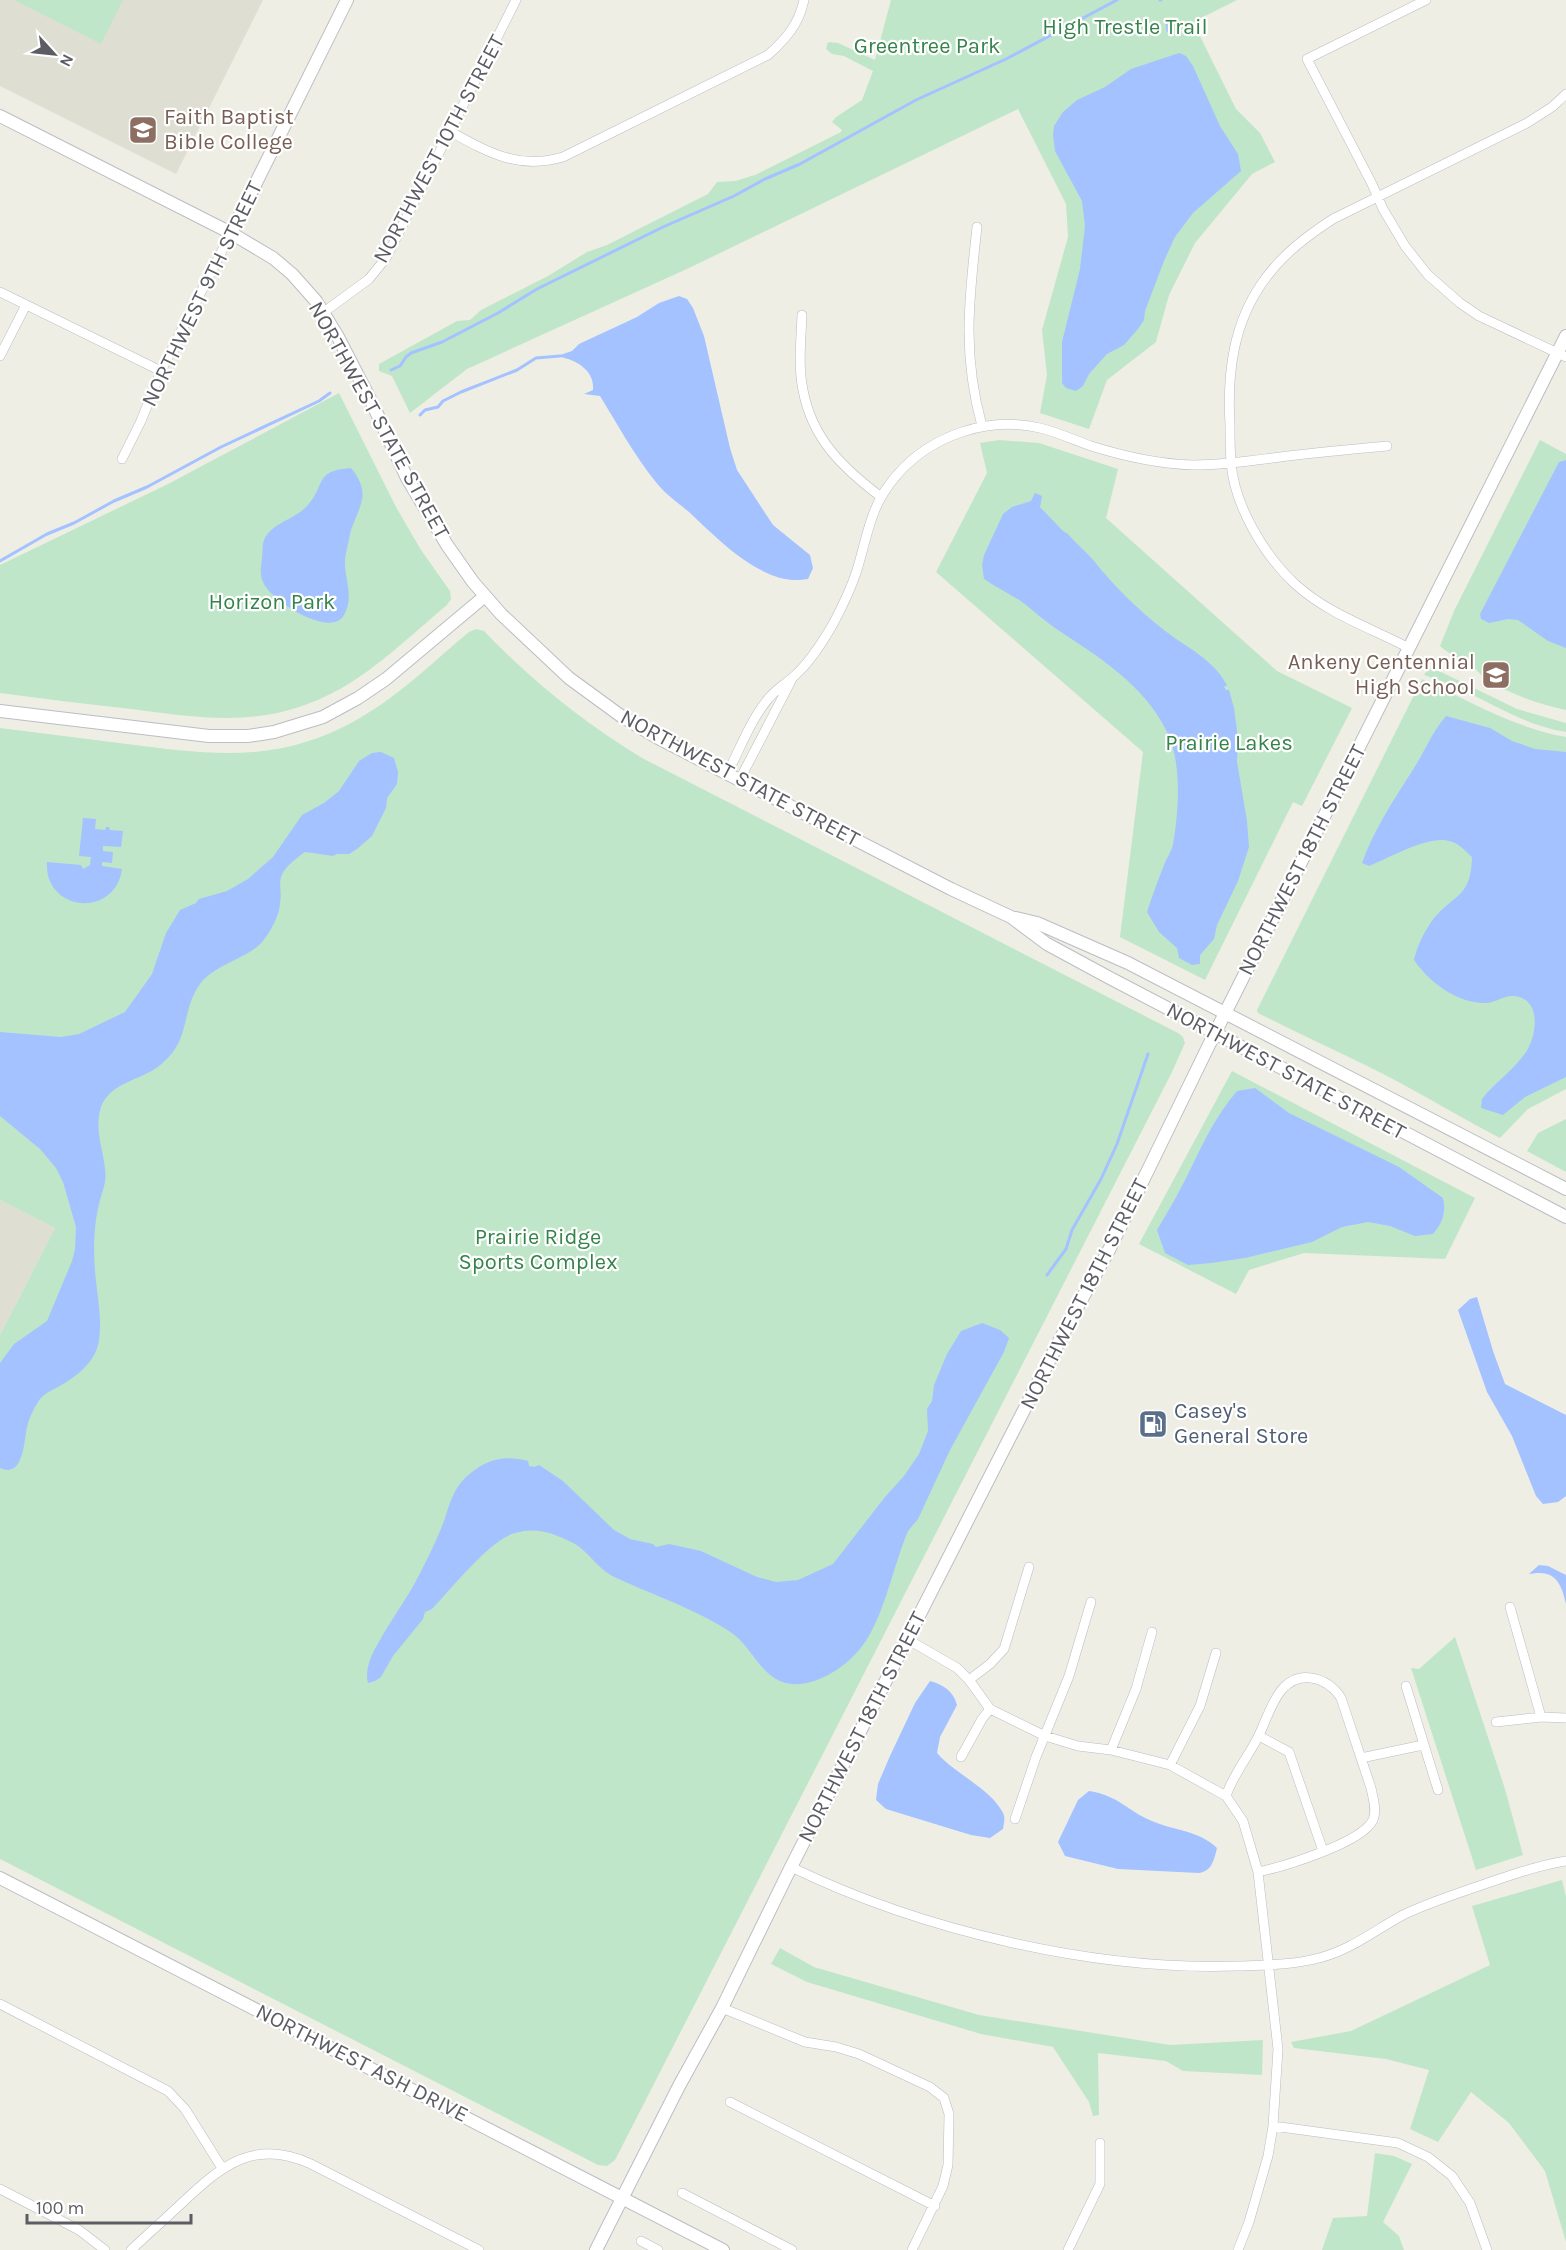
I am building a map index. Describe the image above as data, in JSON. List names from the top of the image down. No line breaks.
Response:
{"streets":{"main road":["NORTHWEST 9TH STREET","NORTHWEST STATE STREET","NORTHWEST 18TH STREET","NORTHWEST ASH DRIVE"],"street":["NORTHWEST 10TH STREET"]},"crossings":[["NORTHWEST 10TH STREET","NORTHWEST STATE STREET"],["NORTHWEST 9TH STREET","NORTHWEST STATE STREET"],["NORTHWEST STATE STREET","NORTHWEST 18TH STREET"],["NORTHWEST 18TH STREET","NORTHWEST ASH DRIVE"]],"parks":["High Trestle Trail","Greentree Park","Horizon Park","Prairie Lakes","Prairie Ridge Sports Complex"],"places":{"school or university":["Faith Baptist Bible College","Ankeny Centennial High School"],"fuel station":["Casey's General Store"]},"scale_bar":"100 m","north":"bottom right"}
